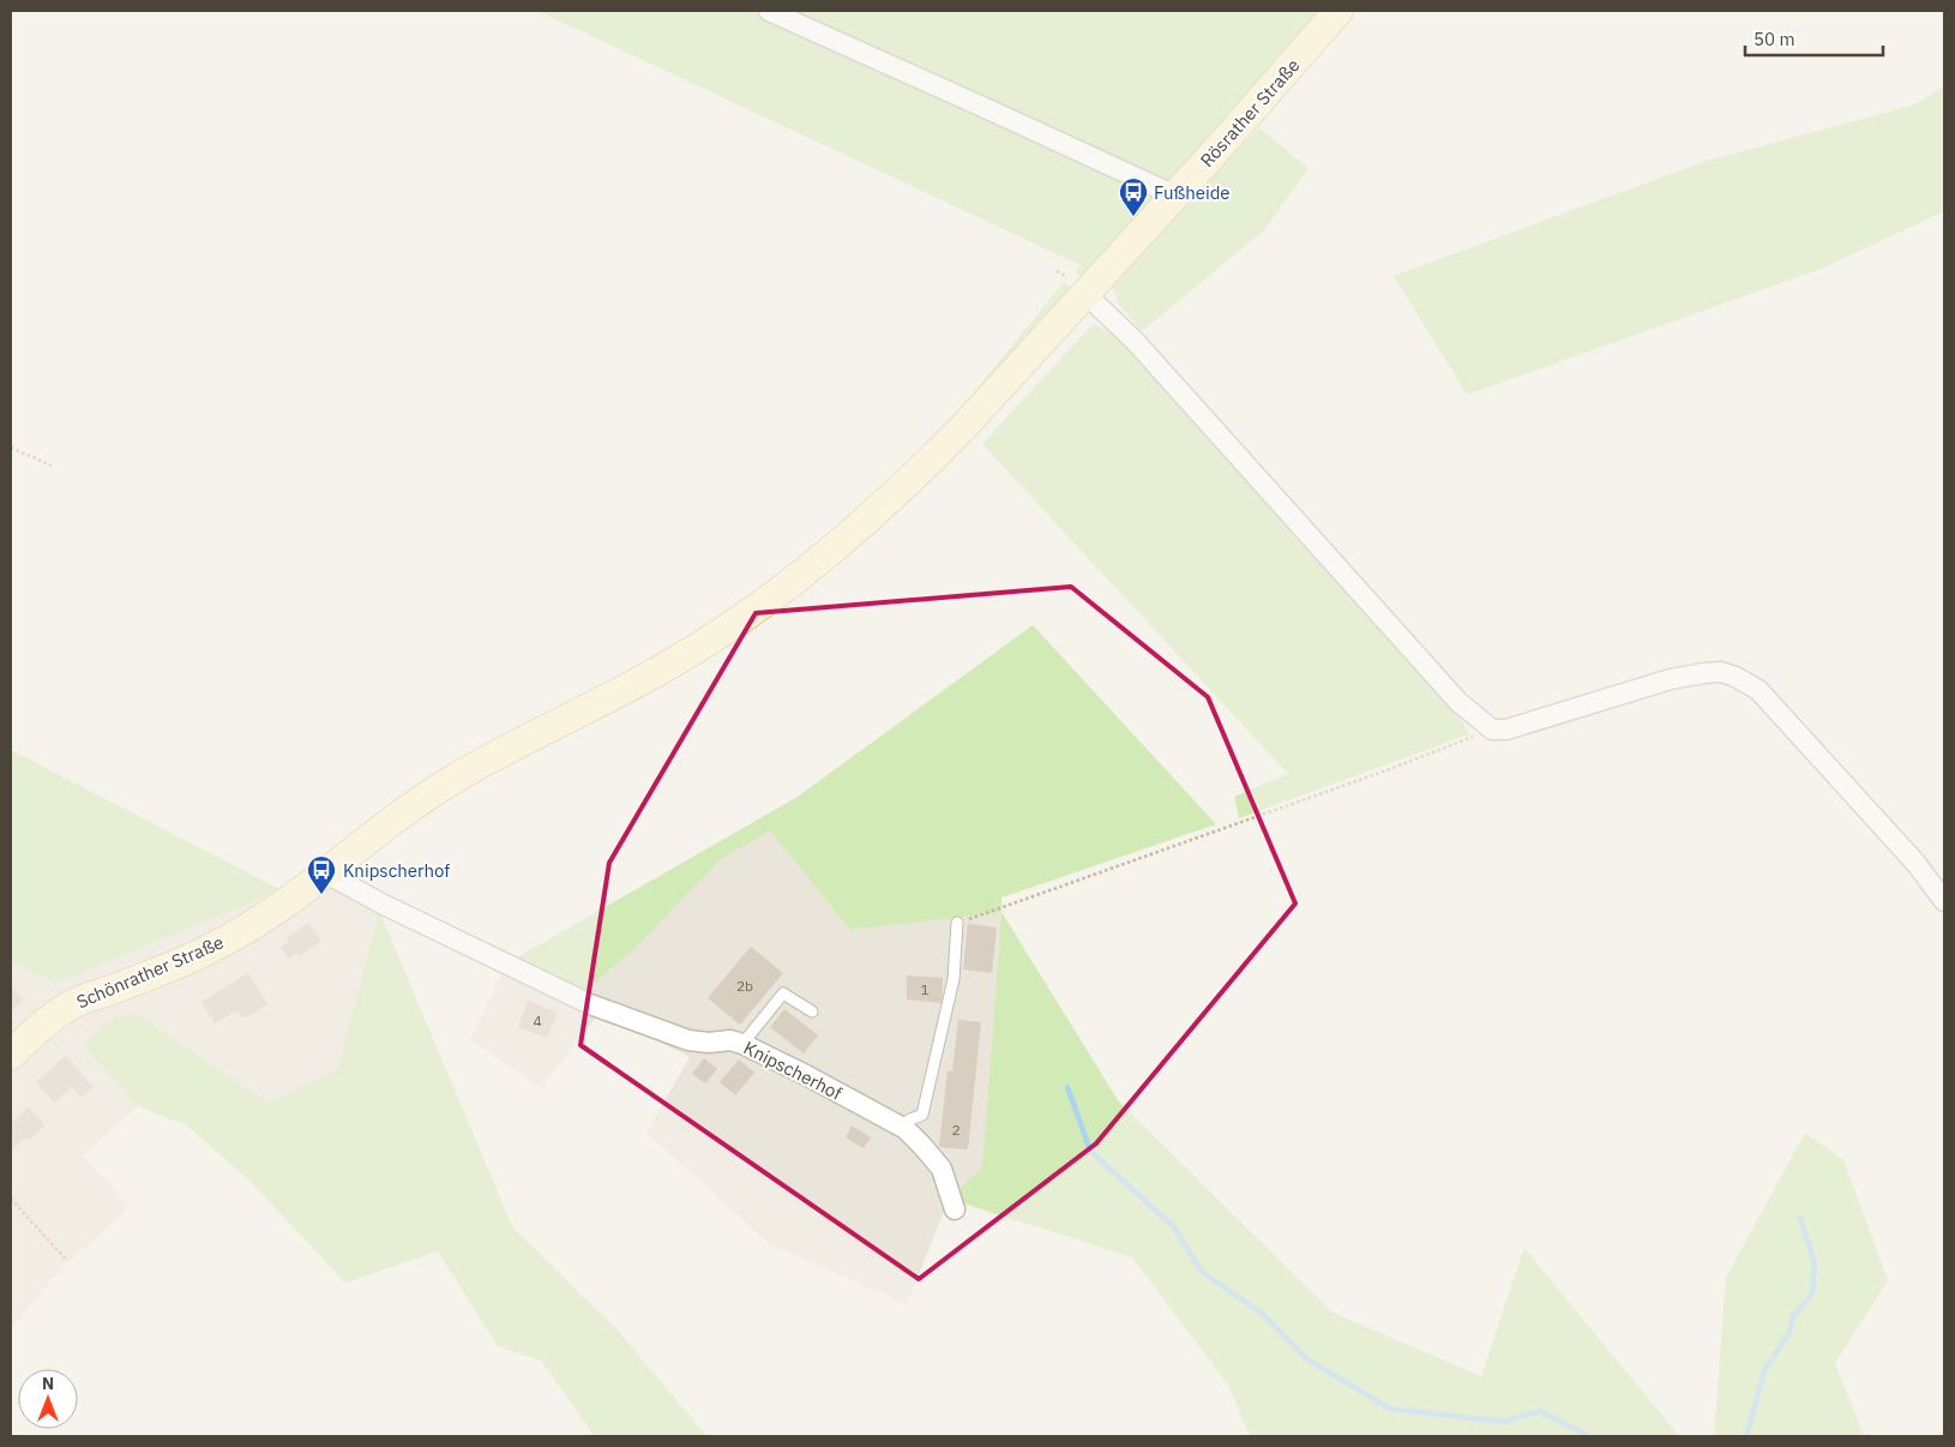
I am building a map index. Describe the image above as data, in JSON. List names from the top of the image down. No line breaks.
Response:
{"streets":{"street":["Rösrather Straße","Schönrather Straße","Knipscherhof"]},"crossings":[["Rösrather Straße","Schönrather Straße"],["Schönrather Straße","Knipscherhof"]],"places":{"bus stop":["Fußheide","Knipscherhof"]},"house_numbers":["2b","1","4","2"],"scale_bar":"50 m","north":"top"}
